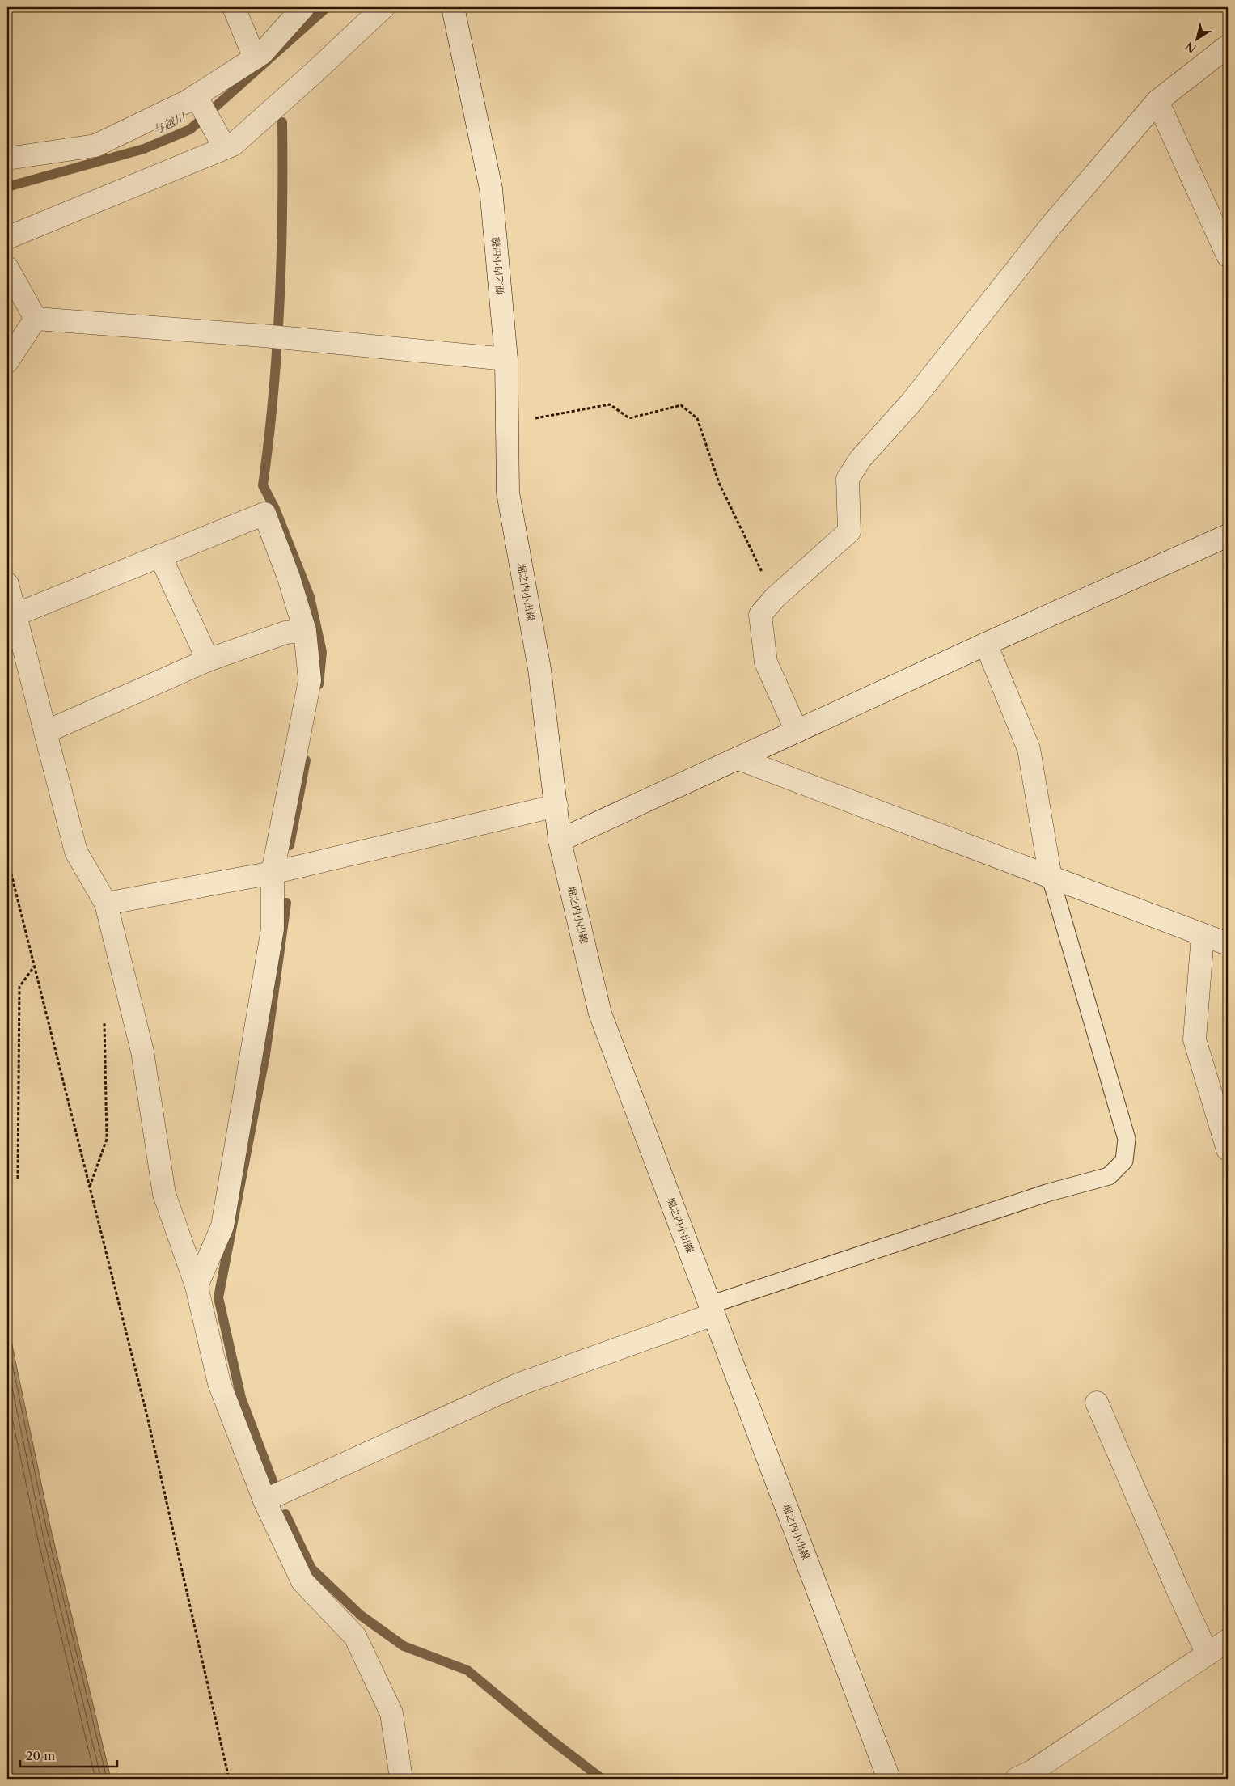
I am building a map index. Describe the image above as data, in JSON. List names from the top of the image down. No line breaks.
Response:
{"streets":{"street":["堀之内小出線"]},"water":["与越川"],"scale_bar":"20 m","north":"bottom left"}
